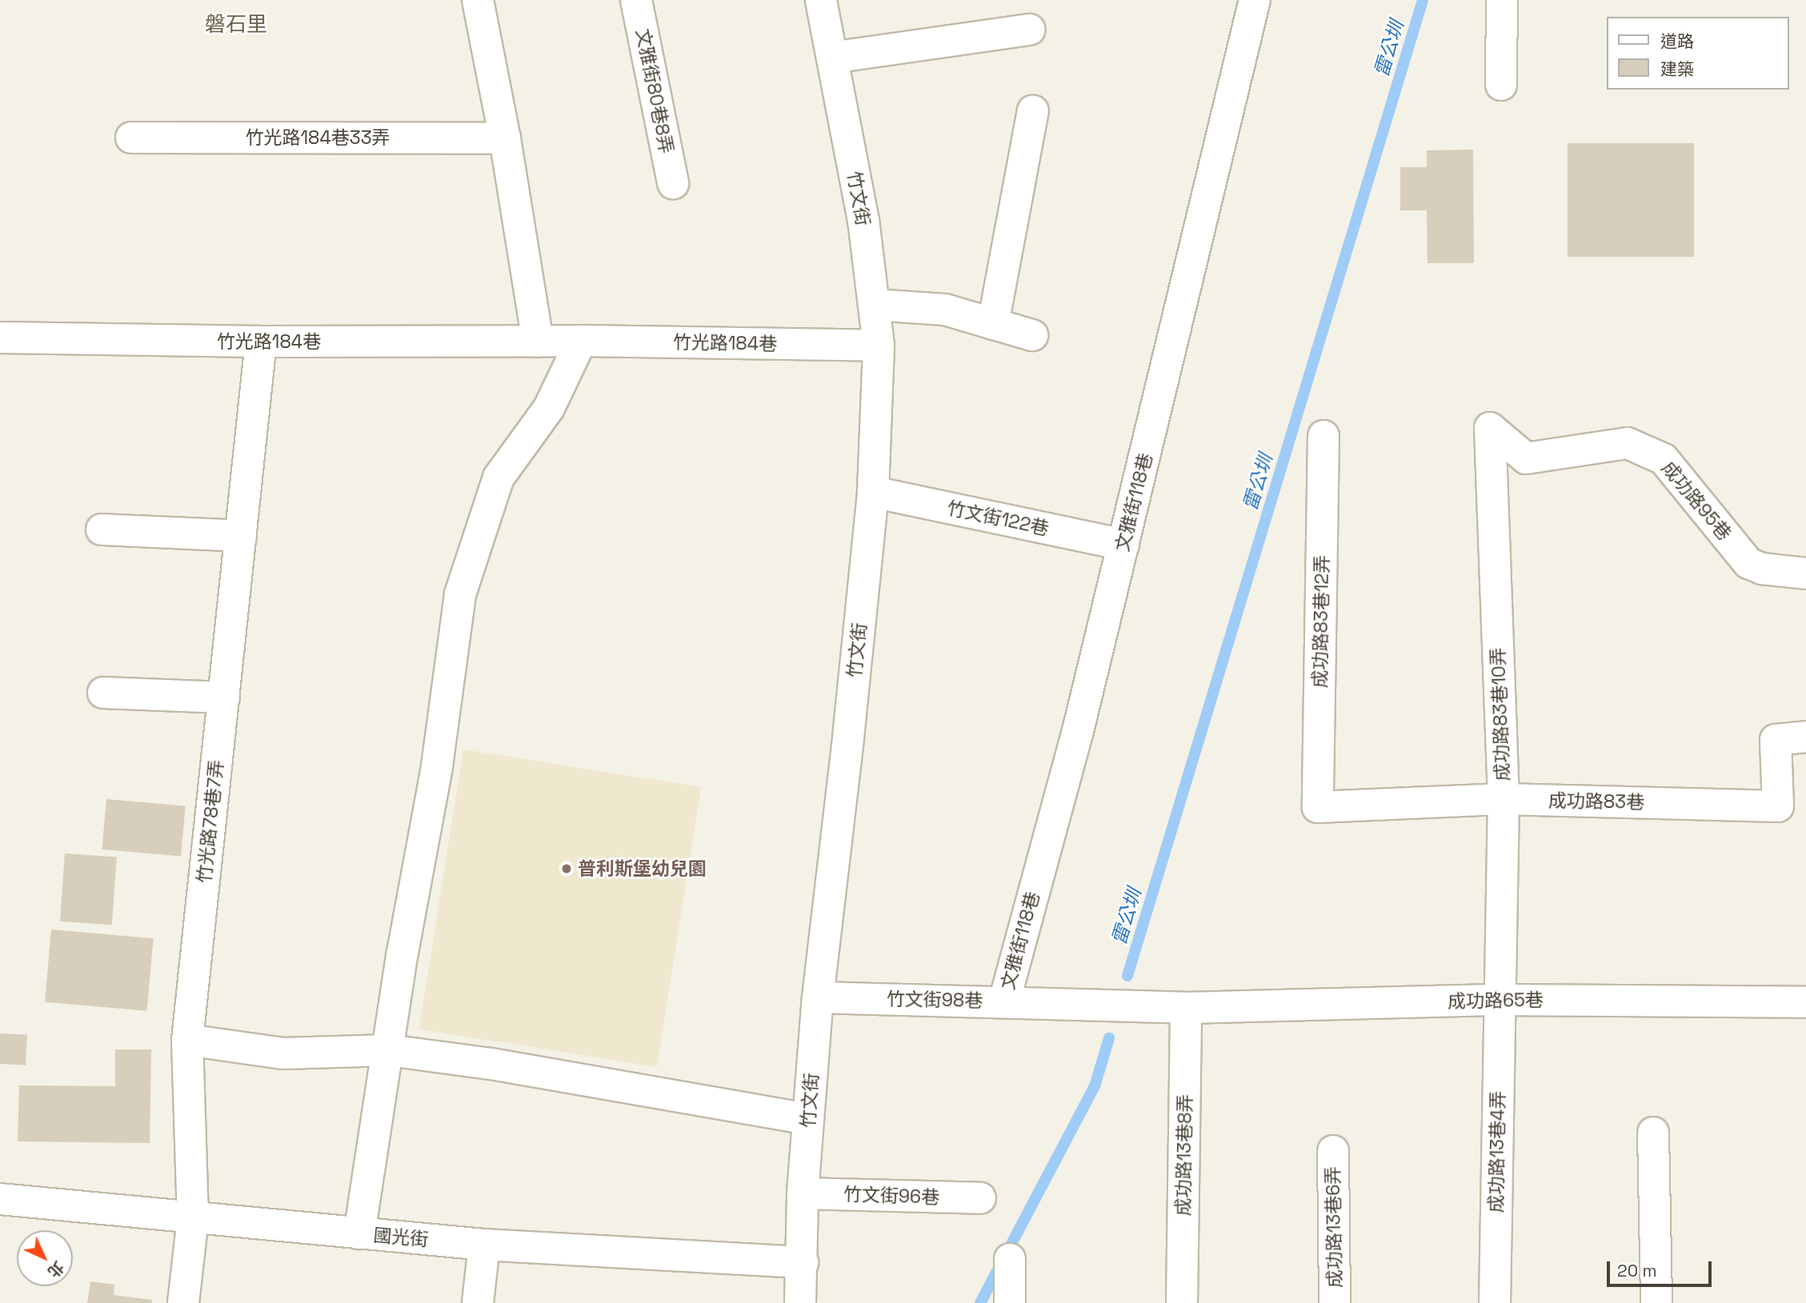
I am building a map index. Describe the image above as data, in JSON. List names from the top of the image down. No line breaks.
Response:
{"streets":{"street":["文雅街80巷8弄","竹光路184巷33弄","竹文街","竹光路184巷","成功路95巷","文雅街118巷","竹文街122巷","成功路83巷12弄","成功路83巷10弄","成功路83巷","竹光路78巷7弄","竹文街98巷","成功路65巷","成功路13巷4弄","成功路13巷8弄","竹文街96巷","成功路13巷6弄","國光街"]},"crossings":[["竹文街","竹光路184巷"],["竹文街","竹文街122巷"],["竹文街","竹文街98巷"],["竹文街","竹文街96巷"],["竹文街","國光街"],["竹光路184巷","竹光路78巷7弄"],["成功路95巷","成功路83巷10弄"],["文雅街118巷","竹文街122巷"],["文雅街118巷","竹文街98巷"],["成功路83巷12弄","成功路83巷"],["成功路83巷10弄","成功路83巷"],["成功路83巷10弄","成功路65巷"],["成功路83巷10弄","成功路13巷4弄"],["竹光路78巷7弄","國光街"],["竹文街98巷","成功路65巷"],["竹文街98巷","成功路13巷8弄"],["成功路65巷","成功路13巷4弄"],["成功路65巷","成功路13巷8弄"]],"districts":["磐石里"],"water":["雷公圳"],"places":["普利斯堡幼兒園"],"legend":["道路","建築"],"scale_bar":"20 m","north":"bottom right"}
